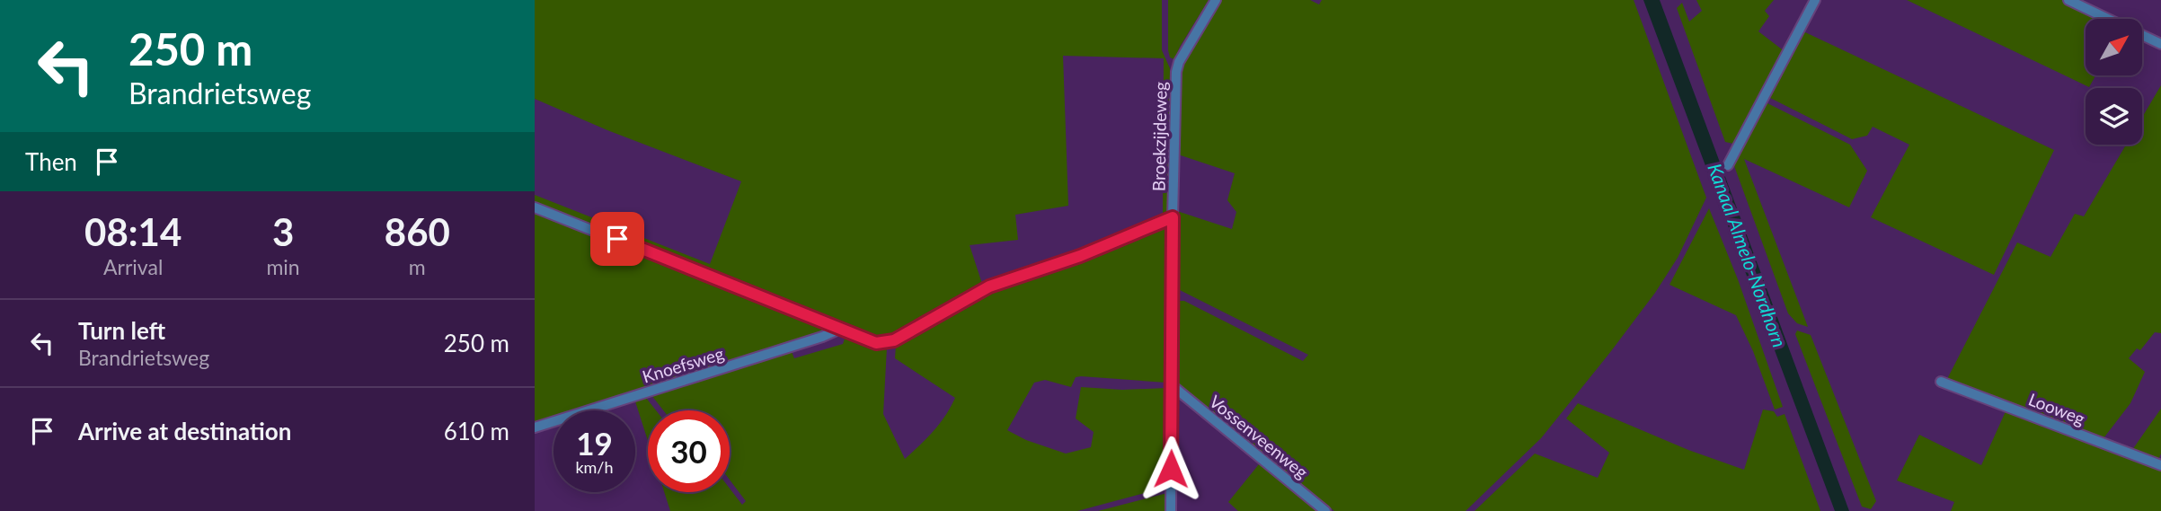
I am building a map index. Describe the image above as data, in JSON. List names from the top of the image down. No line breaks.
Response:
{"streets":{"street":["Broekzijdeweg","Knoefsweg","Looweg","Vossenveenweg"]},"crossings":[["Broekzijdeweg","Vossenveenweg"]],"water":["Kanaal Almelo-Nordhorn"],"north":"top right","page":{"turn":["250 m","Brandrietsweg"],"then":"Then","eta":["08:14","Arrival","3","min","860","m"],"list":[{"name":"Turn left","note":"Brandrietsweg","value":"250 m"},{"name":"Arrive at destination","value":"610 m"}],"speed":"19 km/h","limit":"30"}}
